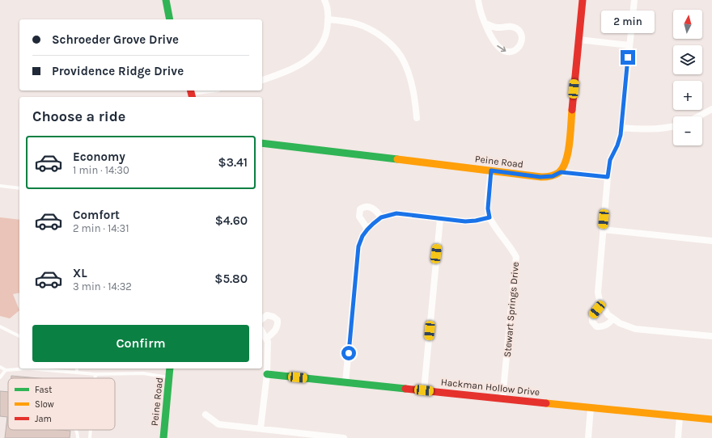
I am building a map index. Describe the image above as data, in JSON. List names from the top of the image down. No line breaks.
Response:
{"streets":{"street":["Peine Road","Stewart Springs Drive","Hackman Hollow Drive"]},"crossings":[["Stewart Springs Drive","Hackman Hollow Drive"]],"legend":["Fast","Slow","Jam"],"north":"top","page":{"map_buttons":["+","−"],"bubble":"2 min","banner":["Schroeder Grove Drive","Providence Ridge Drive"],"heading":"Choose a ride","list":[{"name":"Economy","note":"1 min · 14:30","value":"$3.41"},{"name":"Comfort","note":"2 min · 14:31","value":"$4.60"},{"name":"XL","note":"3 min · 14:32","value":"$5.80"}],"buttons":"Confirm"}}
